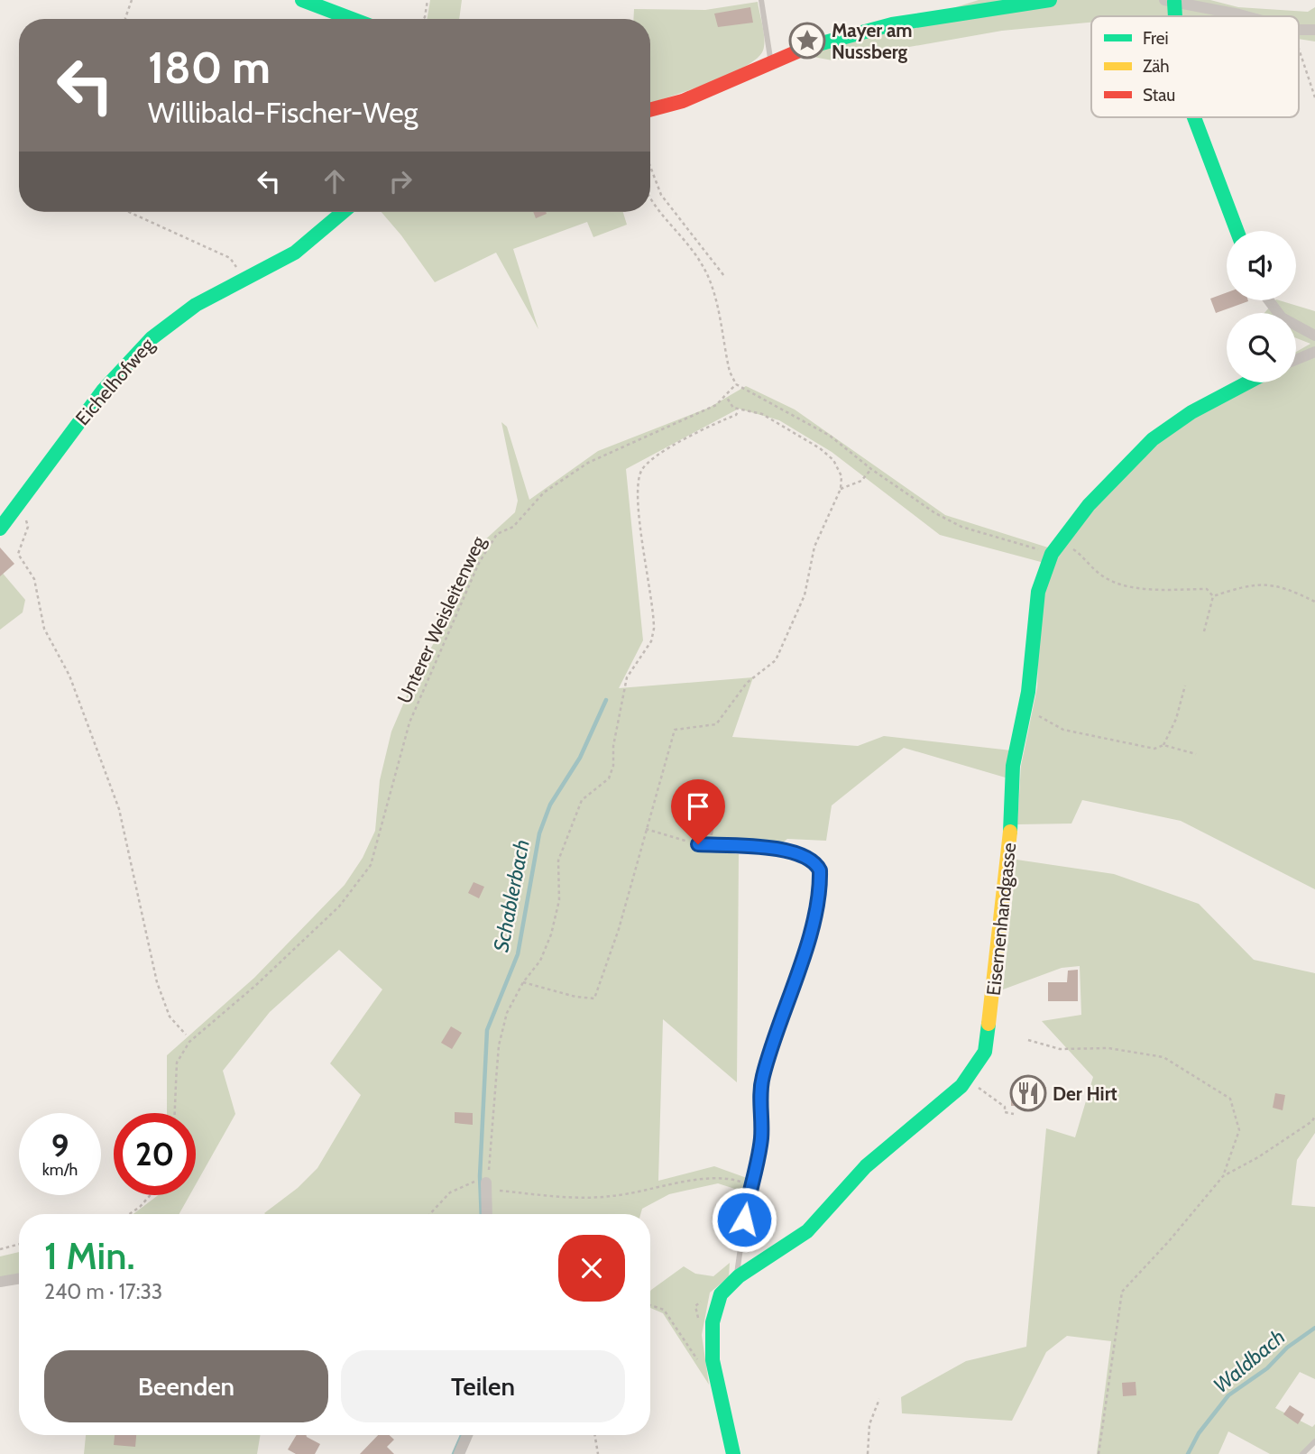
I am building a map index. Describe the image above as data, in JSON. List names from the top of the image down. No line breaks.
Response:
{"streets":{"street":["Eichelhofweg","Eisernenhandgasse"],"path":["Unterer Weisleitenweg"]},"water":["Schablerbach","Waldbach"],"places":{"place":["Mayer am Nussberg"],"restaurant":["Der Hirt"]},"legend":["Frei","Zäh","Stau"],"page":{"turn":["180 m","Willibald-Fischer-Weg"],"speed":"9 km/h","limit":"20","heading":["1 Min.","240 m · 17:33"],"buttons":["Beenden","Teilen"]}}
